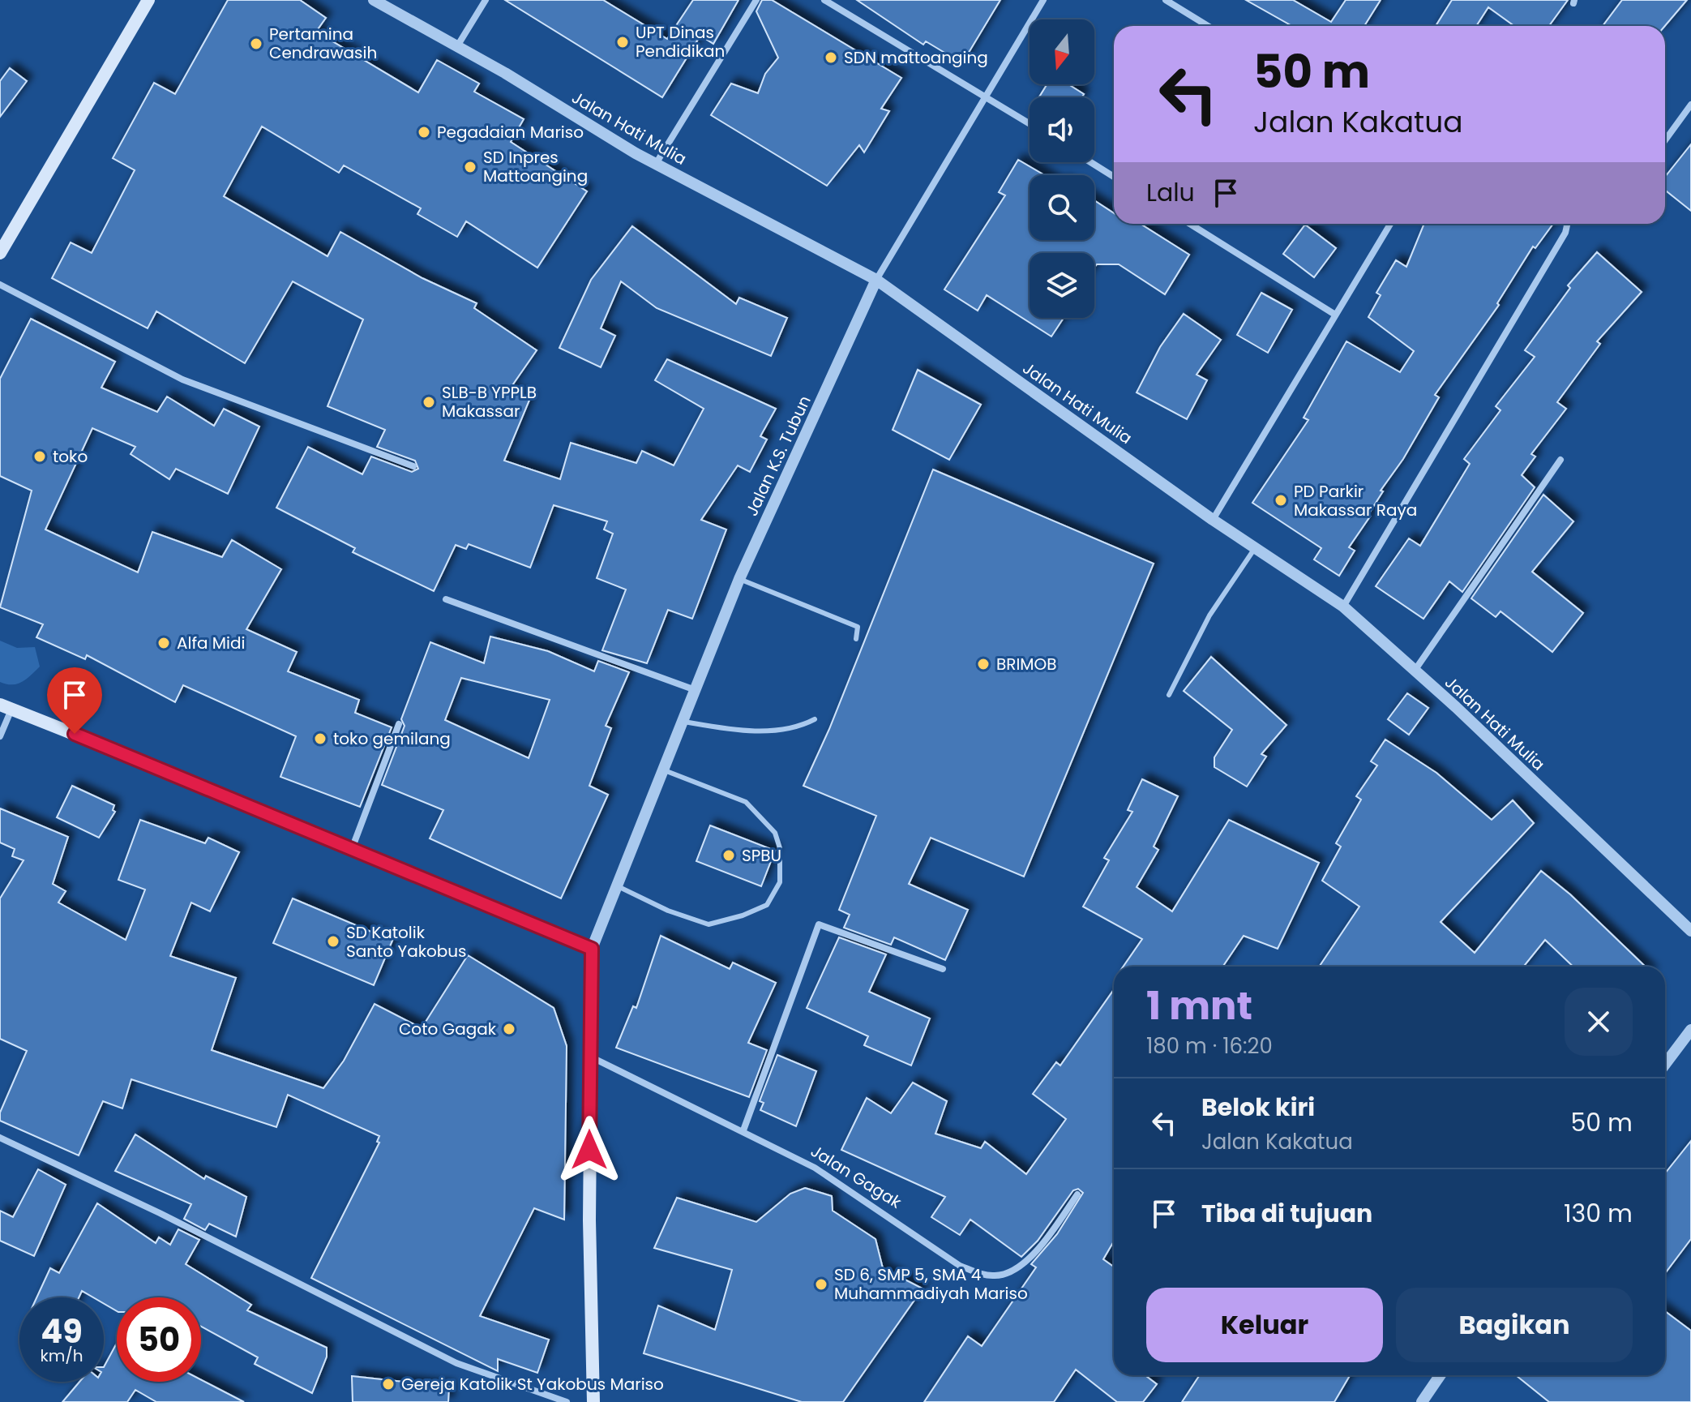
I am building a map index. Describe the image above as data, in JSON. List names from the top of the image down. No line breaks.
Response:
{"streets":{"street":["Jalan Hati Mulia","Jalan K.S. Tubun","Jalan Gagak"]},"crossings":[["Jalan Hati Mulia","Jalan K.S. Tubun"]],"places":["UPT Dinas Pendidikan","Pertamina Cendrawasih","SDN mattoanging","Pegadaian Mariso","SD Inpres Mattoanging","SLB-B YPPLB Makassar","toko","PD Parkir Makassar Raya","Alfa Midi","BRIMOB","toko gemilang","SPBU","SD Katolik Santo Yakobus","Coto Gagak","SD 6, SMP 5, SMA 4 Muhammadiyah Mariso","Gereja Katolik St Yakobus Mariso"],"north":"bottom","page":{"turn":["50 m","Jalan Kakatua"],"then":"Lalu","heading":["1 mnt","180 m · 16:20"],"list":[{"name":"Belok kiri","note":"Jalan Kakatua","value":"50 m"},{"name":"Tiba di tujuan","value":"130 m"}],"buttons":["Keluar","Bagikan"],"speed":"49 km/h","limit":"50"}}
